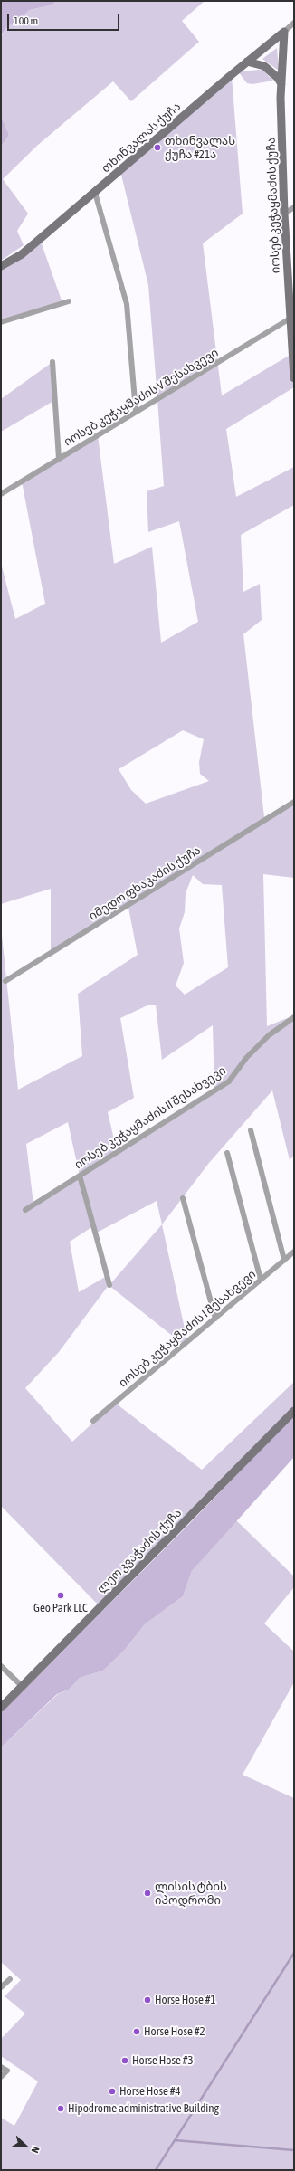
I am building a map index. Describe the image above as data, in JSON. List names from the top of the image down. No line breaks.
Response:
{"streets":{"street":["თხინვალას ქუჩა","იოსებ კეჭაყმაძის ქუჩა","იოსებ კეჭაყმაძის V შესახვევი","იმედო ფხაკაძის ქუჩა","იოსებ კეჭაყმაძის II შესახვევი","იოსებ კეჭაყმაძის I შესახვევი","ლეო კვაჭაძის ქუჩა"]},"crossings":[["თხინვალას ქუჩა","იოსებ კეჭაყმაძის ქუჩა"],["იოსებ კეჭაყმაძის ქუჩა","იოსებ კეჭაყმაძის V შესახვევი"]],"places":["თხინვალას ქუჩა #21ა","Geo Park LLC","ლისის ტბის იპოდრომი","Horse Hose #1","Horse Hose #2","Horse Hose #3","Horse Hose #4","Hipodrome administrative Building"],"scale_bar":"100 m","north":"right"}
